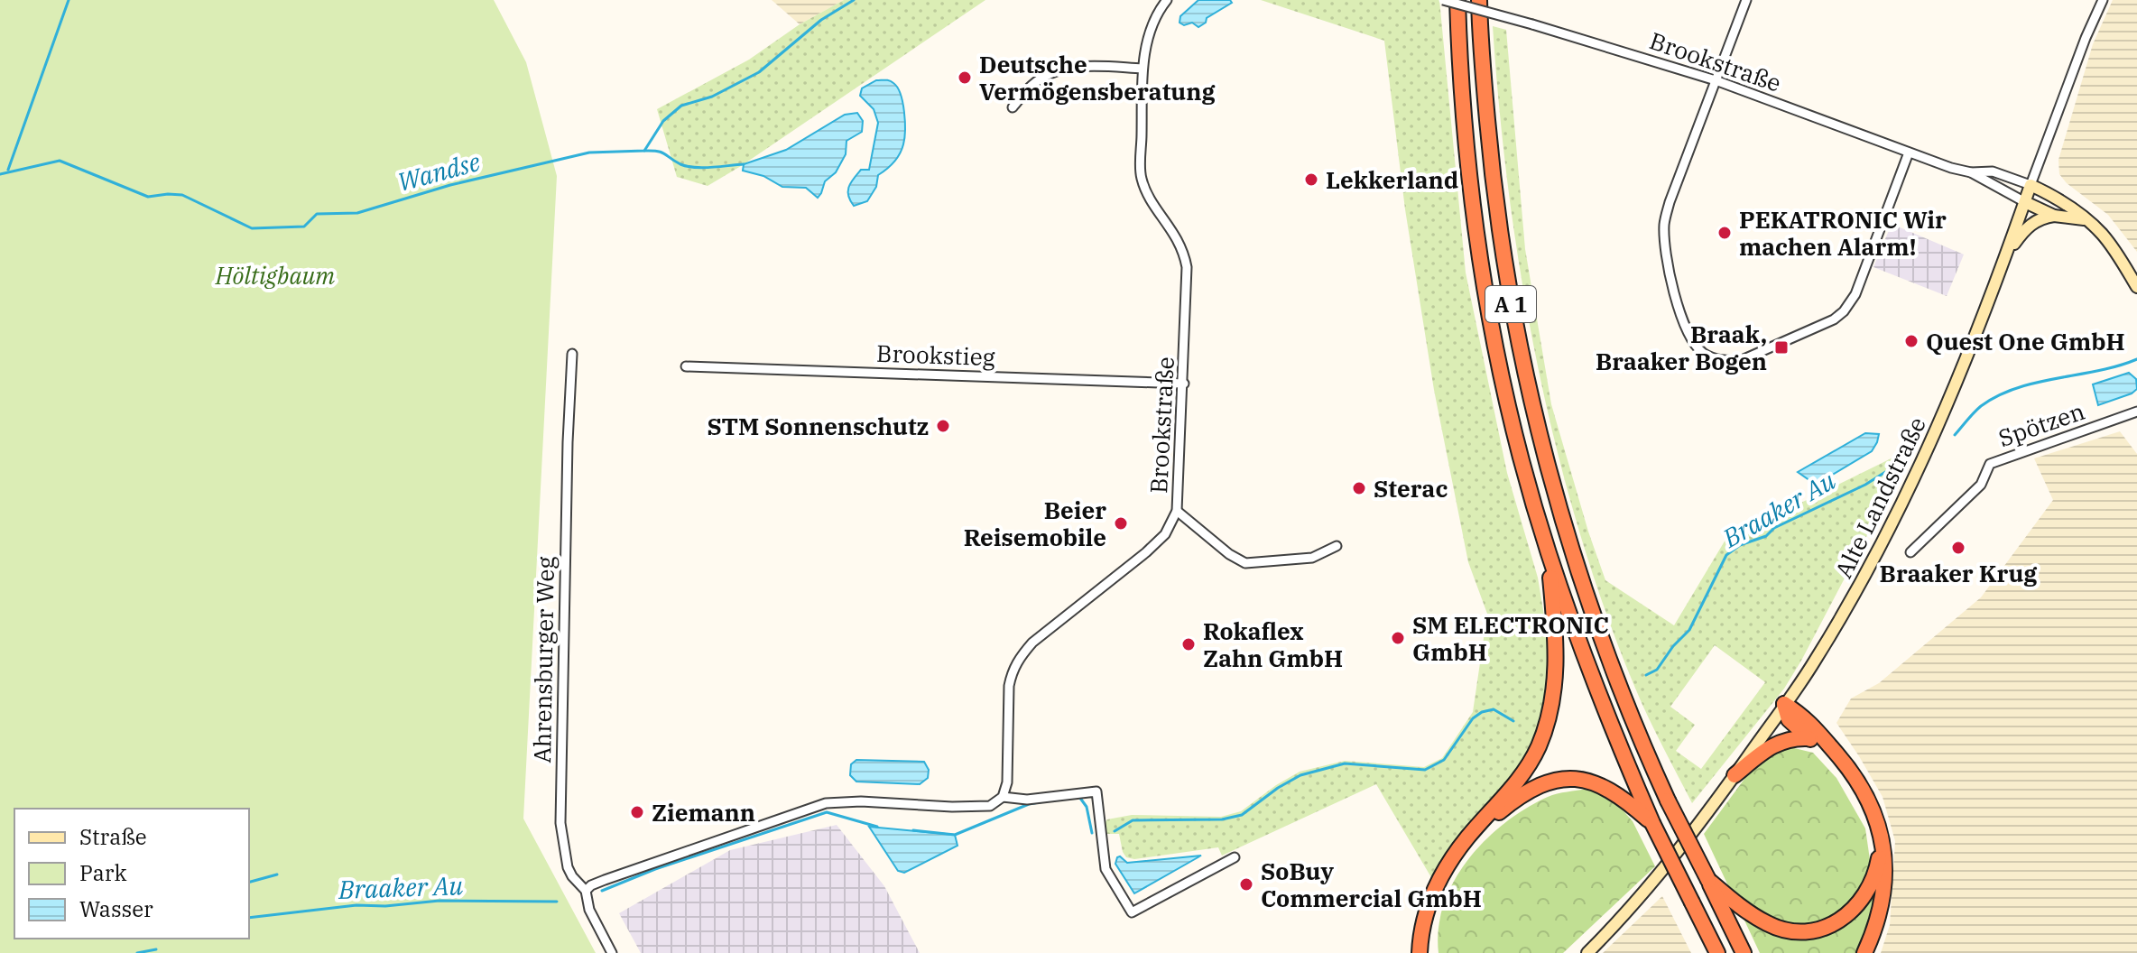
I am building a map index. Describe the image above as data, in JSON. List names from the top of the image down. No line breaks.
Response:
{"streets":{"highway":["A 1"],"main road":["Alte Landstraße"],"street":["Brookstraße","Brookstieg","Spötzen","Ahrensburger Weg"]},"crossings":[["Brookstraße","Brookstieg"],["Brookstraße","Alte Landstraße"]],"water":["Wandse","Braaker Au"],"parks":["Höltigbaum"],"places":{"other":["Deutsche Vermögensberatung","Lekkerland","PEKATRONIC Wir machen Alarm!","Quest One GmbH","STM Sonnenschutz","Sterac","Beier Reisemobile","Braaker Krug","SM ELECTRONIC GmbH","Rokaflex Zahn GmbH","Ziemann","SoBuy Commercial GmbH"],"transit":["Braak, Braaker Bogen"]},"legend":["Straße","Park","Wasser"]}
